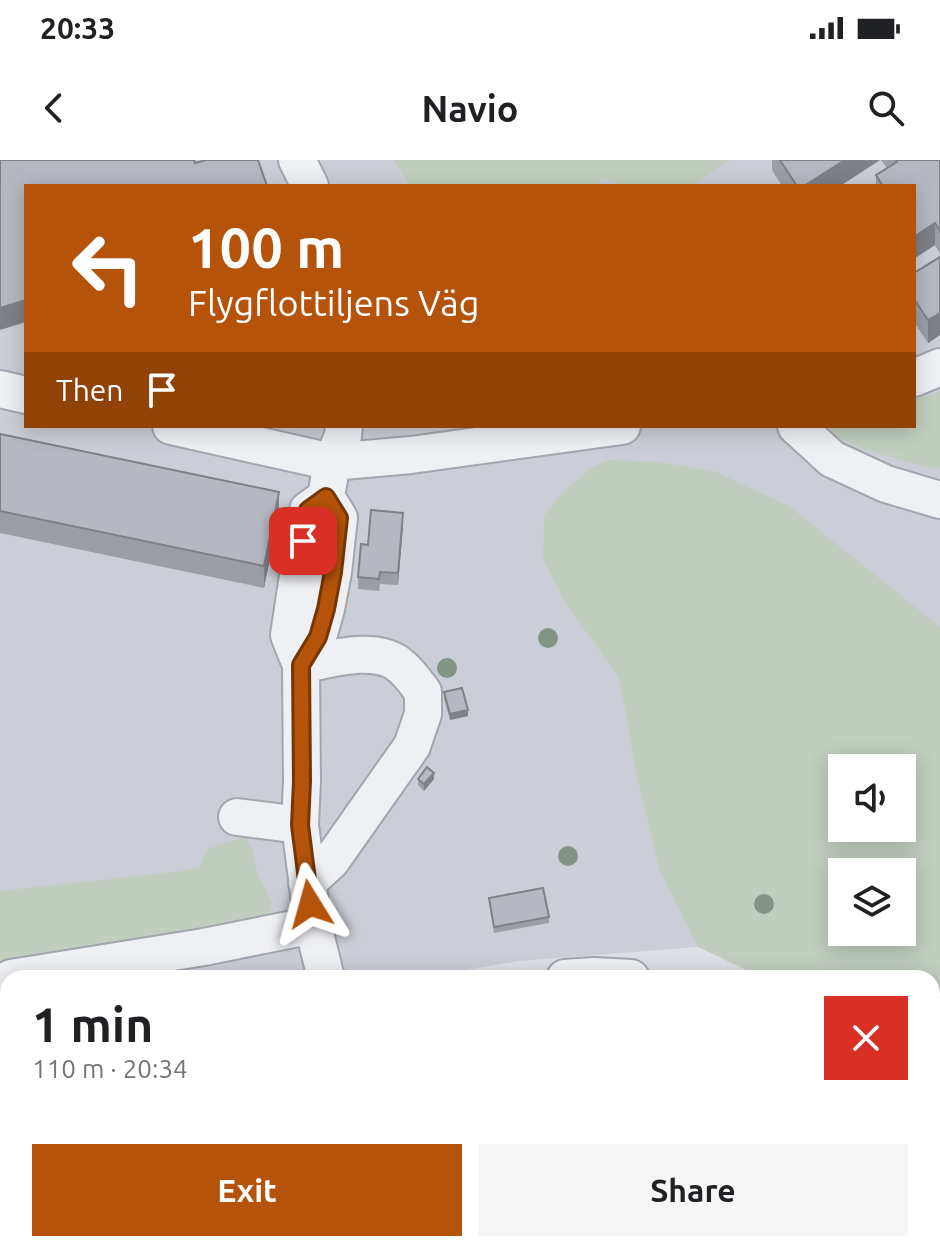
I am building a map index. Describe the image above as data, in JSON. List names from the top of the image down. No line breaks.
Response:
{"page":{"status":"20:33","header":"Navio","turn":["100 m","Flygflottiljens Väg"],"then":"Then","heading":["1 min","110 m · 20:34"],"buttons":["Exit","Share"]}}
